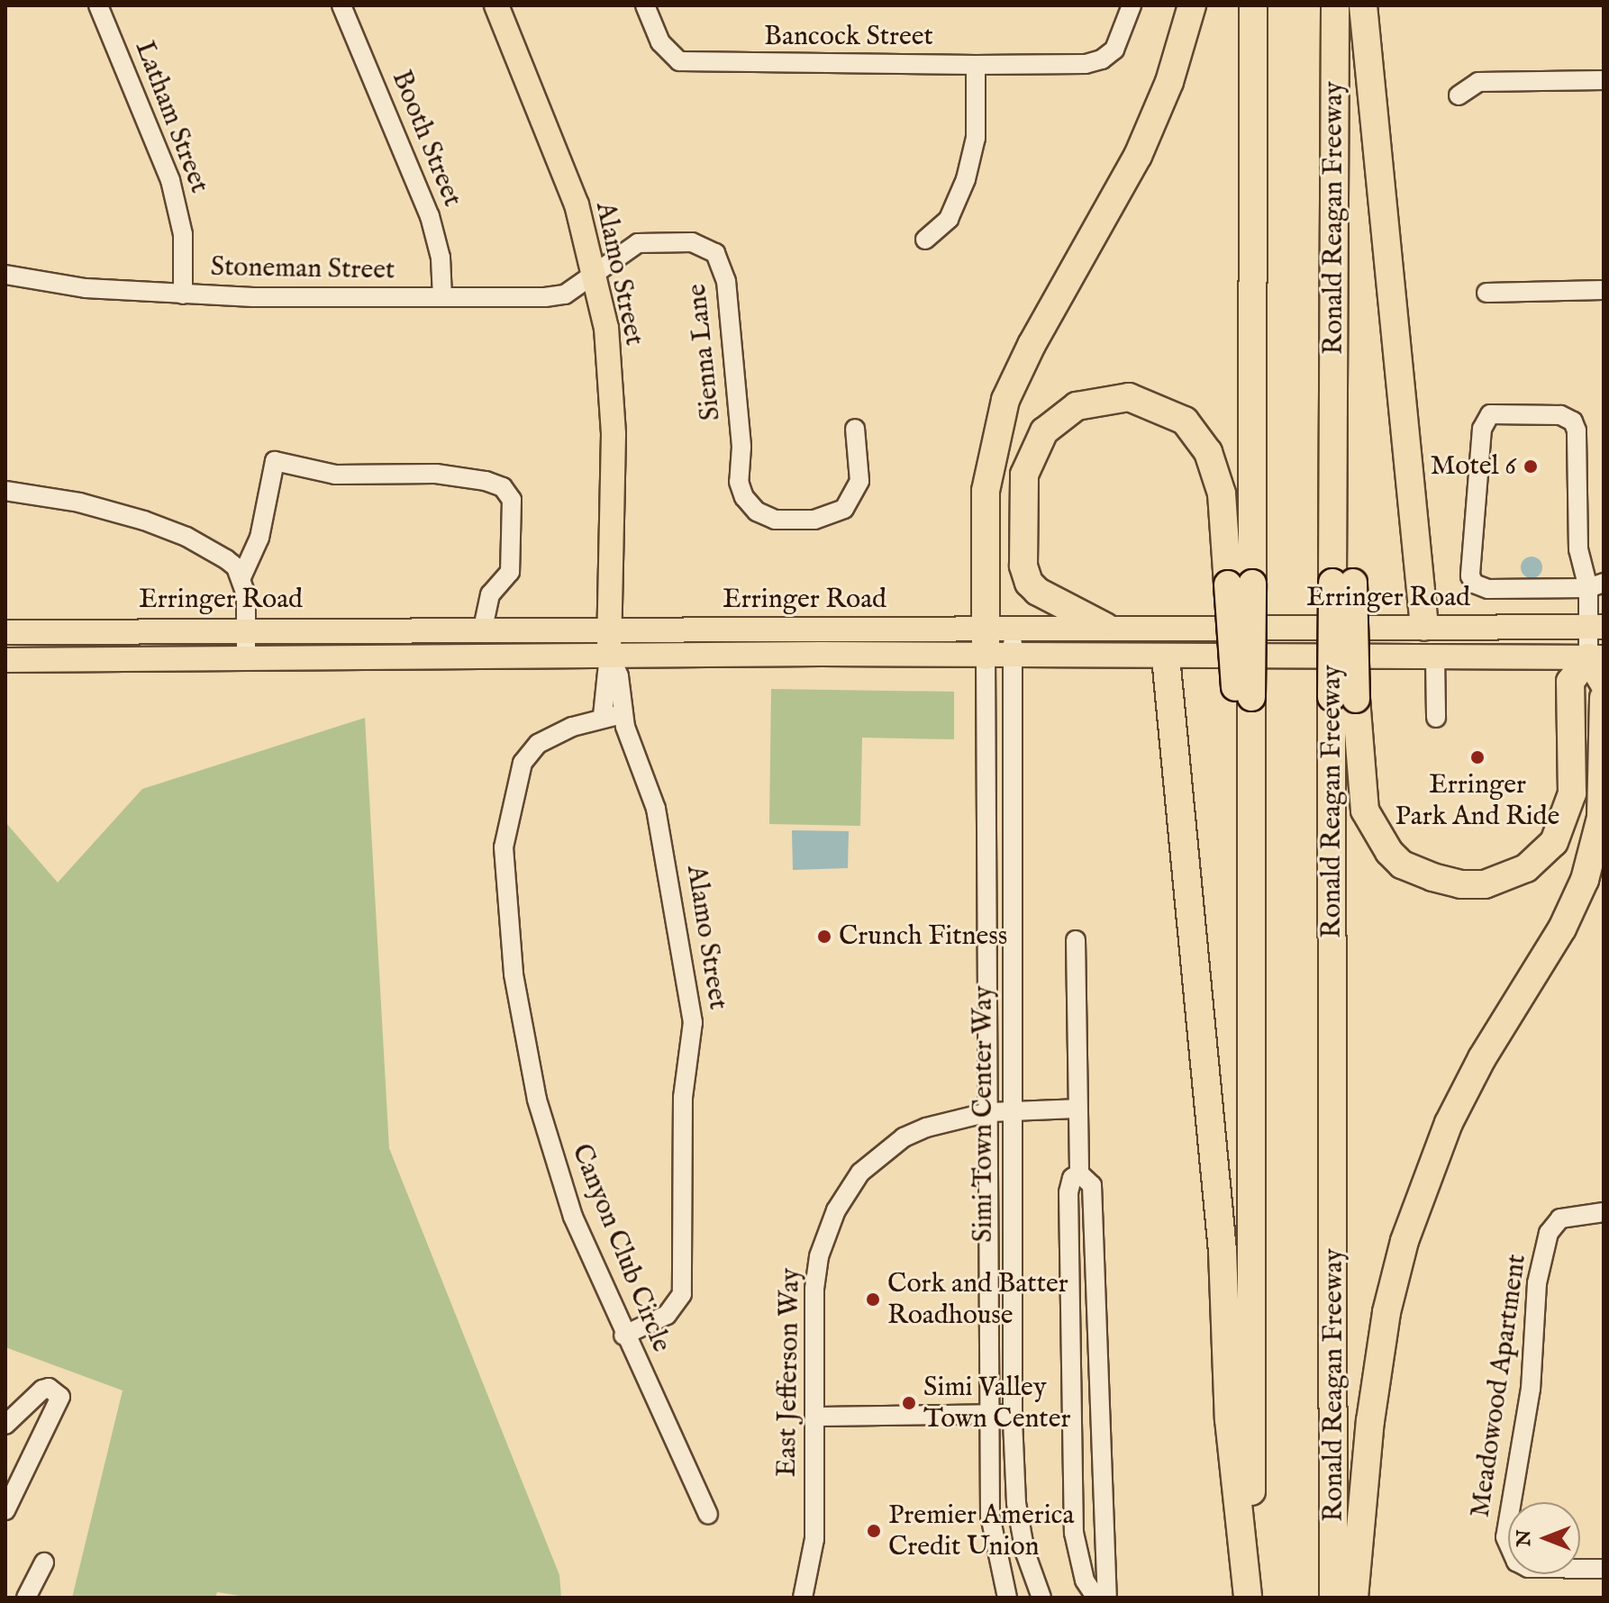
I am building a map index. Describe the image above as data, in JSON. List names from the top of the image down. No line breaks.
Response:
{"streets":{"highway":["Ronald Reagan Freeway"],"main road":["Alamo Street","Erringer Road"],"street":["Bancock Street","Latham Street","Booth Street","Stoneman Street","Sienna Lane","Simi Town Center Way","Canyon Club Circle","East Jefferson Way","Meadowood Apartment"]},"crossings":[["Latham Street","Stoneman Street"],["Booth Street","Stoneman Street"],["Stoneman Street","Alamo Street"],["Stoneman Street","Sienna Lane"],["Alamo Street","Sienna Lane"],["Alamo Street","Erringer Road"],["Alamo Street","Canyon Club Circle"],["Erringer Road","Simi Town Center Way"],["Simi Town Center Way","East Jefferson Way"]],"places":["Motel 6","Erringer Park And Ride","Crunch Fitness","Cork and Batter Roadhouse","Simi Valley Town Center","Premier America Credit Union"],"north":"left"}
